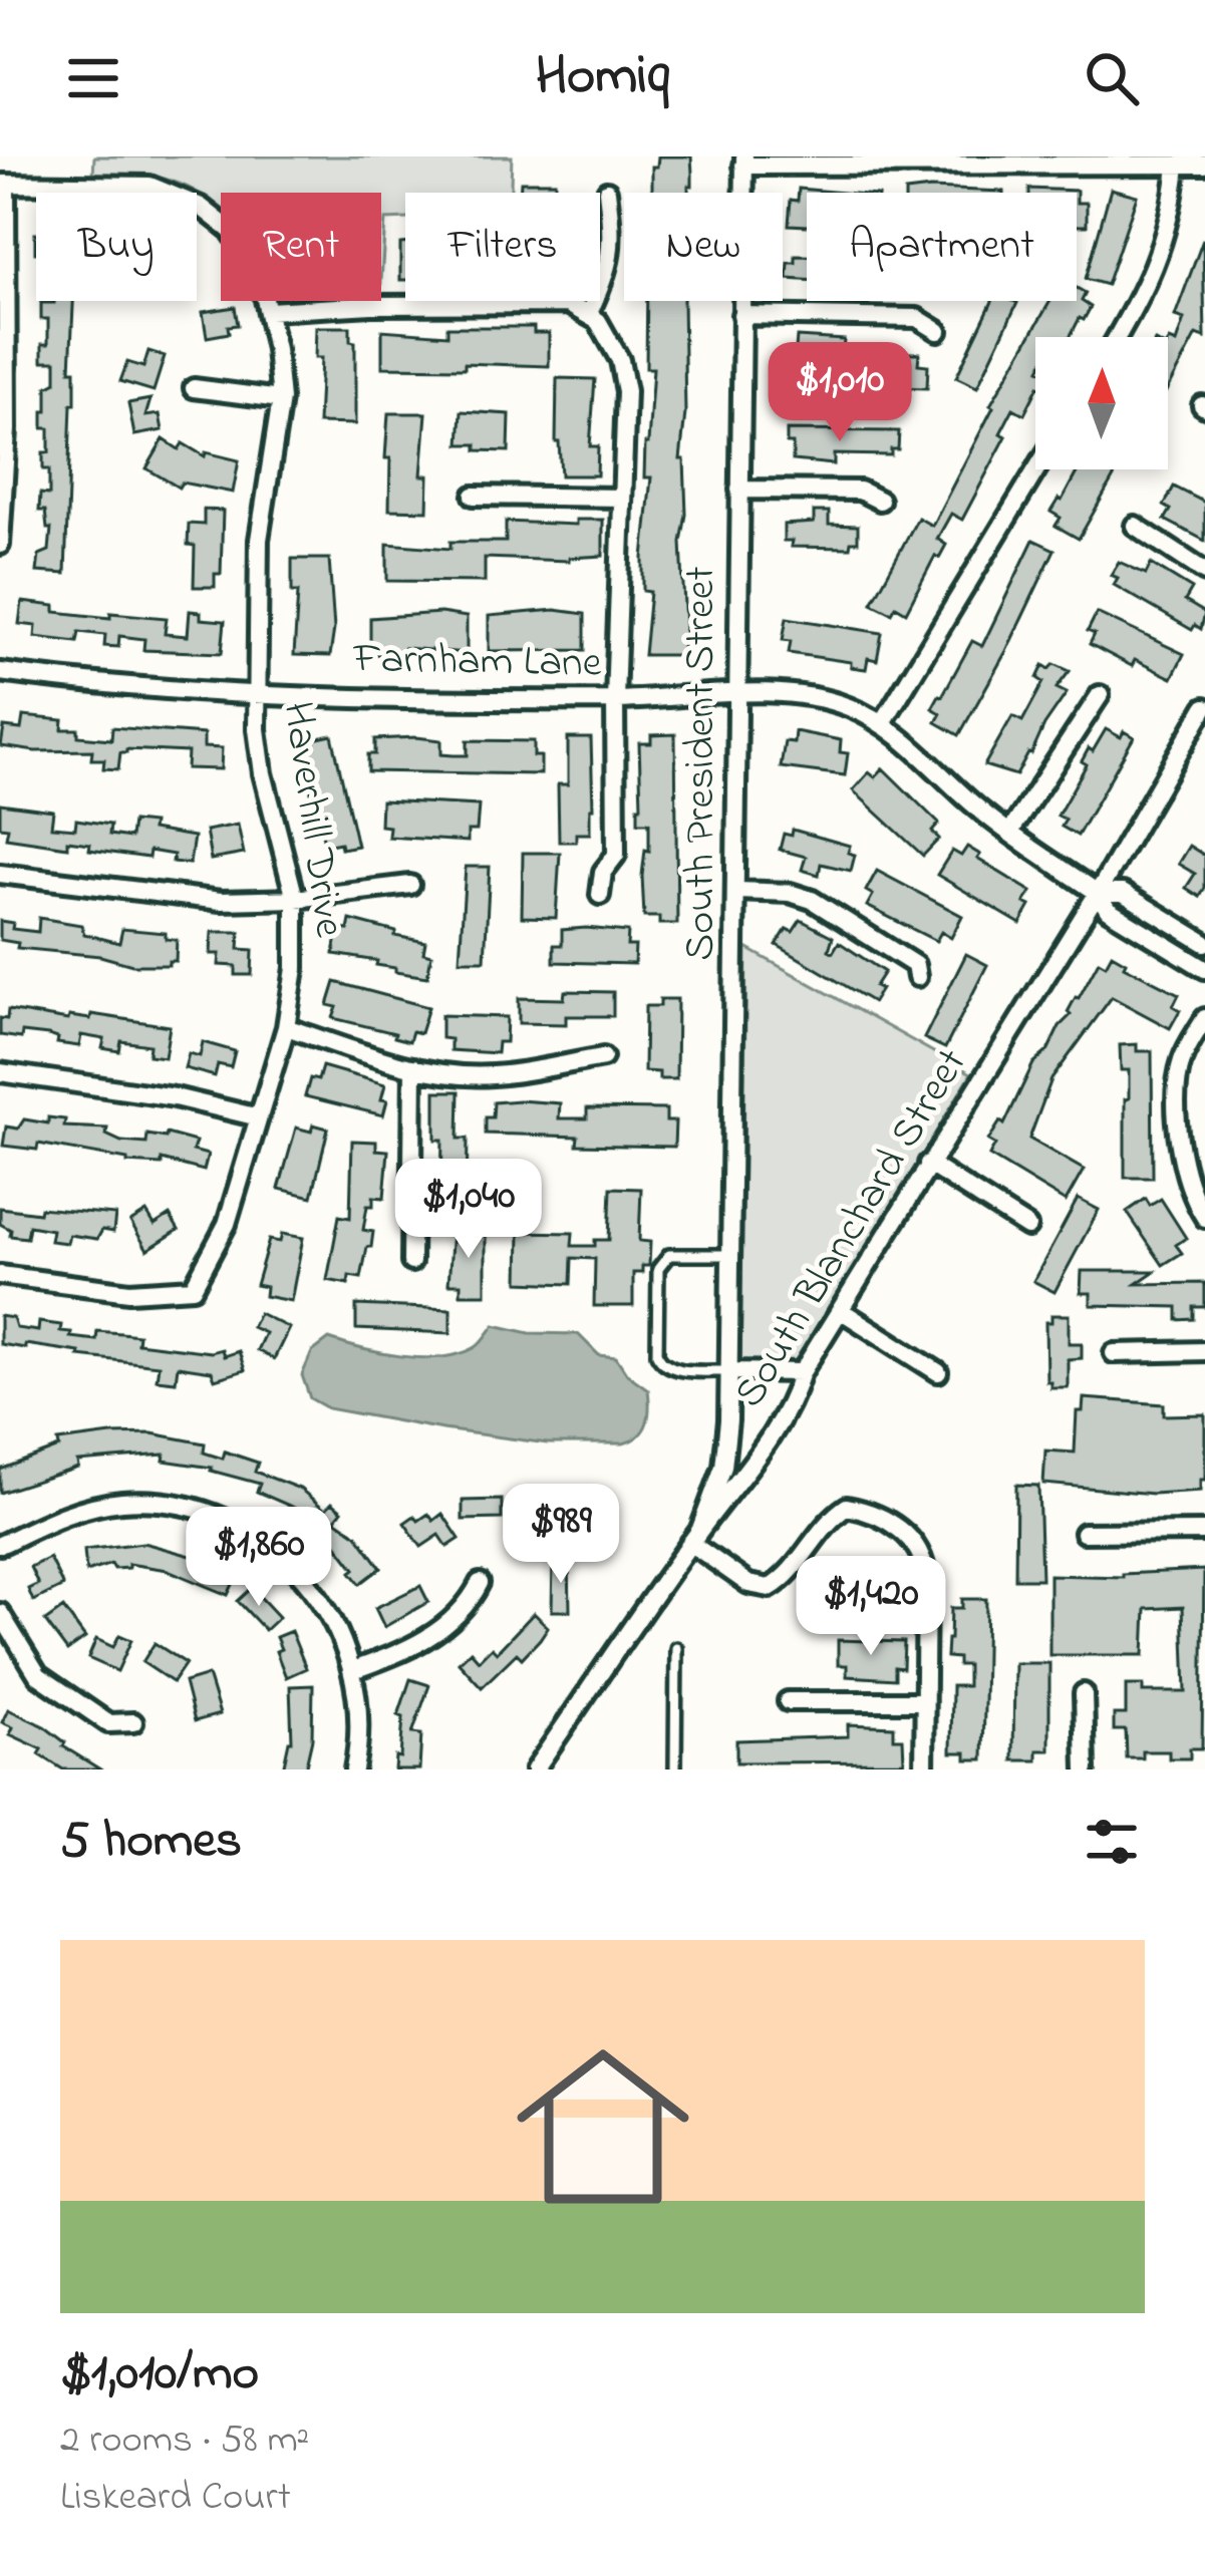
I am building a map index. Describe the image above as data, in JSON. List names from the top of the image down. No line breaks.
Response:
{"streets":{"street":["Farnham Lane","South President Street","Haverhill Drive","South Blanchard Street"]},"crossings":[["Farnham Lane","South President Street"],["Farnham Lane","Haverhill Drive"],["Farnham Lane","South Blanchard Street"],["South President Street","South Blanchard Street"]],"north":"top","page":{"header":"Homiq","chip":["Buy","Rent","Filters","New","Apartment"],"price":["$1,010","$1,040","$989","$1,860","$1,420"],"heading":"5 homes","list":[{"name":"$1,010/mo","note":"2 rooms · 58 m² · Liskeard Court"}]}}
